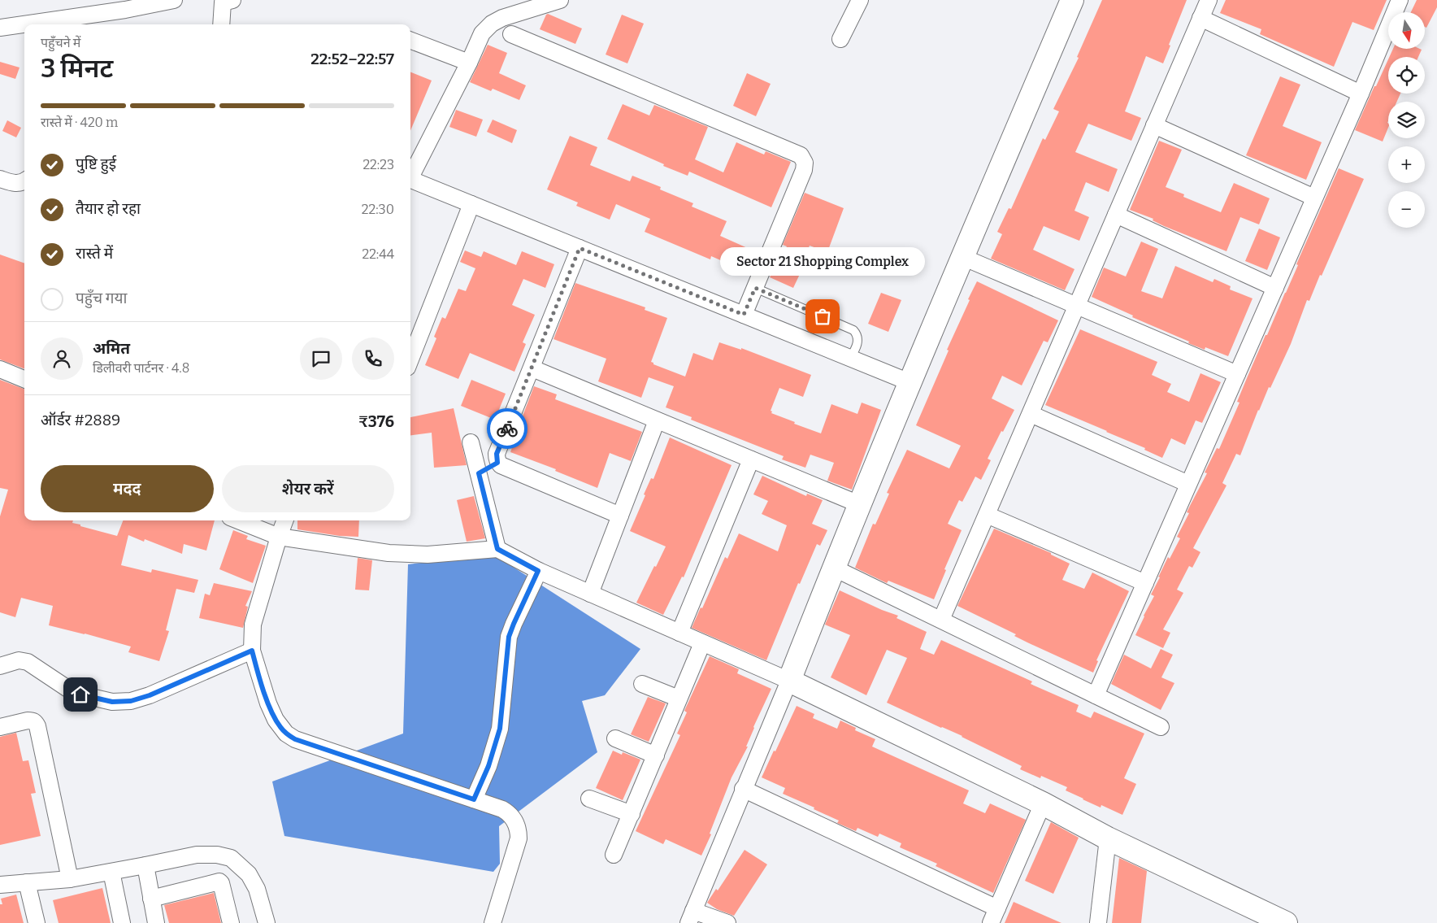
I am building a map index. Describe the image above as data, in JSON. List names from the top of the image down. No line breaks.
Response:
{"places":["Sector 21 Shopping Complex"],"north":"bottom","page":{"map_buttons":["+","−"],"heading":["3 मिनट","पहुँचने में","22:52–22:57"],"panel":["अमित","डिलीवरी पार्टनर · 4.8","ऑर्डर #2889","₹376"],"bar":"रास्ते में · 420 m","list":[["पुष्टि हुई","22:23"],["तैयार हो रहा","22:30"],["रास्ते में","22:44"],"पहुँच गया"],"bubble":"Sector 21 Shopping Complex","buttons":["मदद","शेयर करें"]}}
